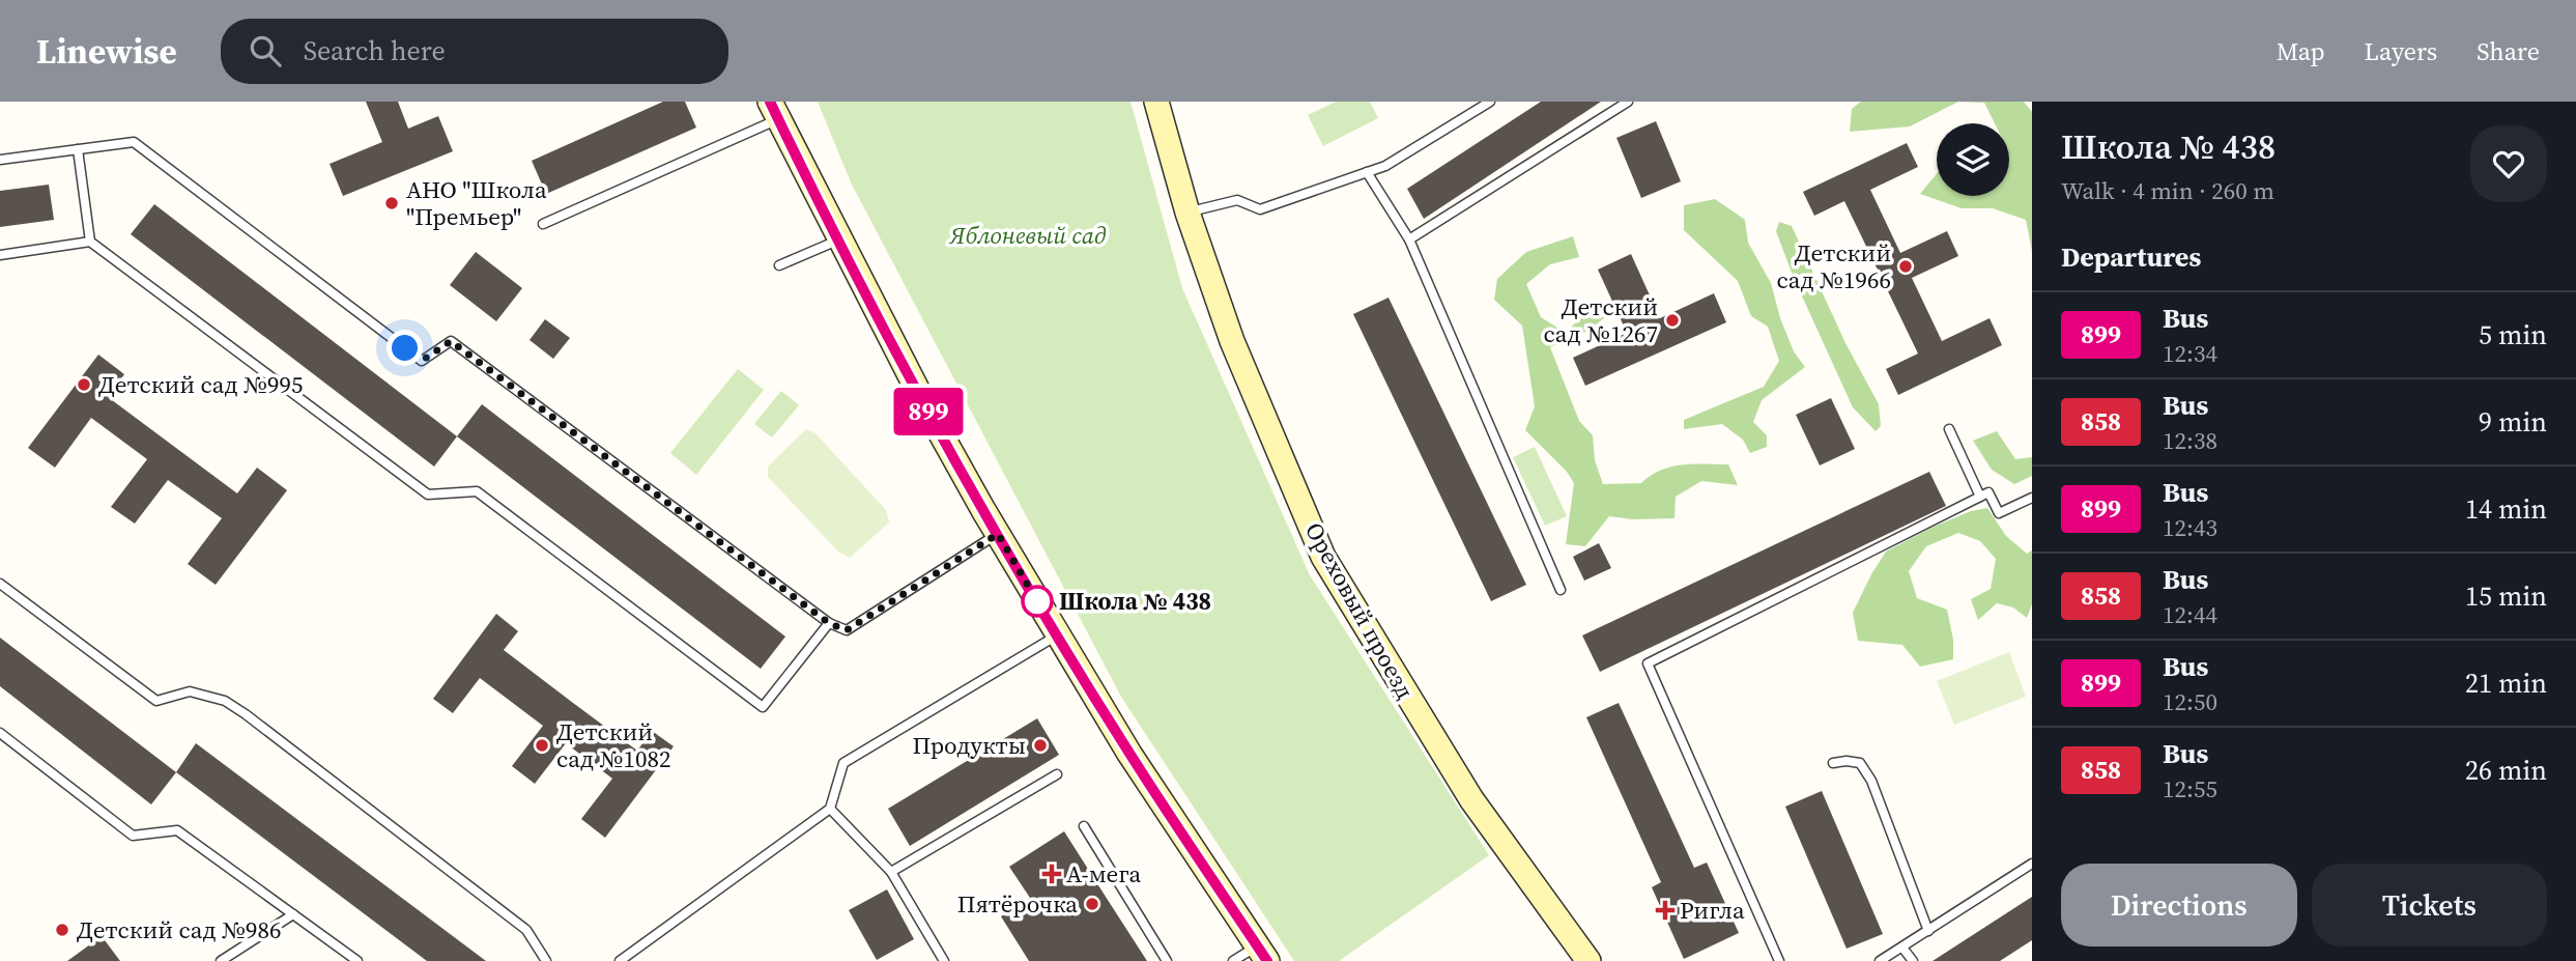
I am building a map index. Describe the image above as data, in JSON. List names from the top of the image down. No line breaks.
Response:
{"streets":{"street":["Ореховый проезд"]},"parks":["Яблоневый сад"],"places":{"other":["АНО \"Школа \"Премьер\"","Детский сад №1966","Детский сад №1267","Детский сад №995","Школа № 438","Детский сад №1082","Продукты","Пятёрочка","Детский сад №986"],"health":["А-мега","Ригла"]},"lines":["bus line 899"],"page":{"header":"Linewise","search":"Search here","nav":["Map","Layers","Share"],"on_map":"899","heading":[["Школа № 438","Walk · 4 min · 260 m"],"Departures"],"list":[{"mark":"899","name":"Bus","note":"12:34","value":"5 min"},{"mark":"858","name":"Bus","note":"12:38","value":"9 min"},{"mark":"899","name":"Bus","note":"12:43","value":"14 min"},{"mark":"858","name":"Bus","note":"12:44","value":"15 min"},{"mark":"899","name":"Bus","note":"12:50","value":"21 min"},{"mark":"858","name":"Bus","note":"12:55","value":"26 min"}],"buttons":["Directions","Tickets"]}}
